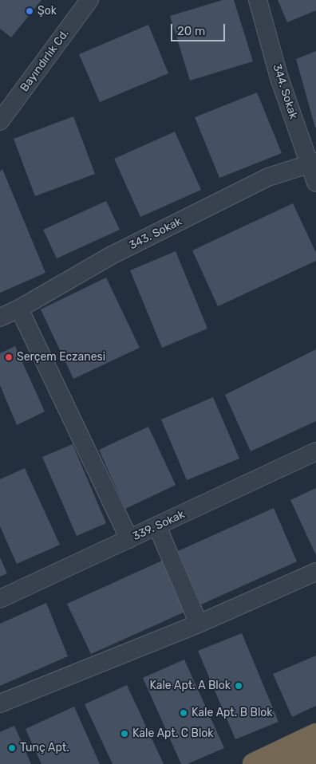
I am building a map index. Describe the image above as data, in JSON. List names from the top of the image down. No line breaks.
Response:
{"streets":{"street":["Bayındırlık Cd.","344. Sokak","343. Sokak","339. Sokak"]},"crossings":[["344. Sokak","343. Sokak"]],"places":["Şok","Serçem Eczanesi","Kale Apt. A Blok","Kale Apt. B Blok","Kale Apt. C Blok","Tunç Apt."],"scale_bar":"20 m"}
